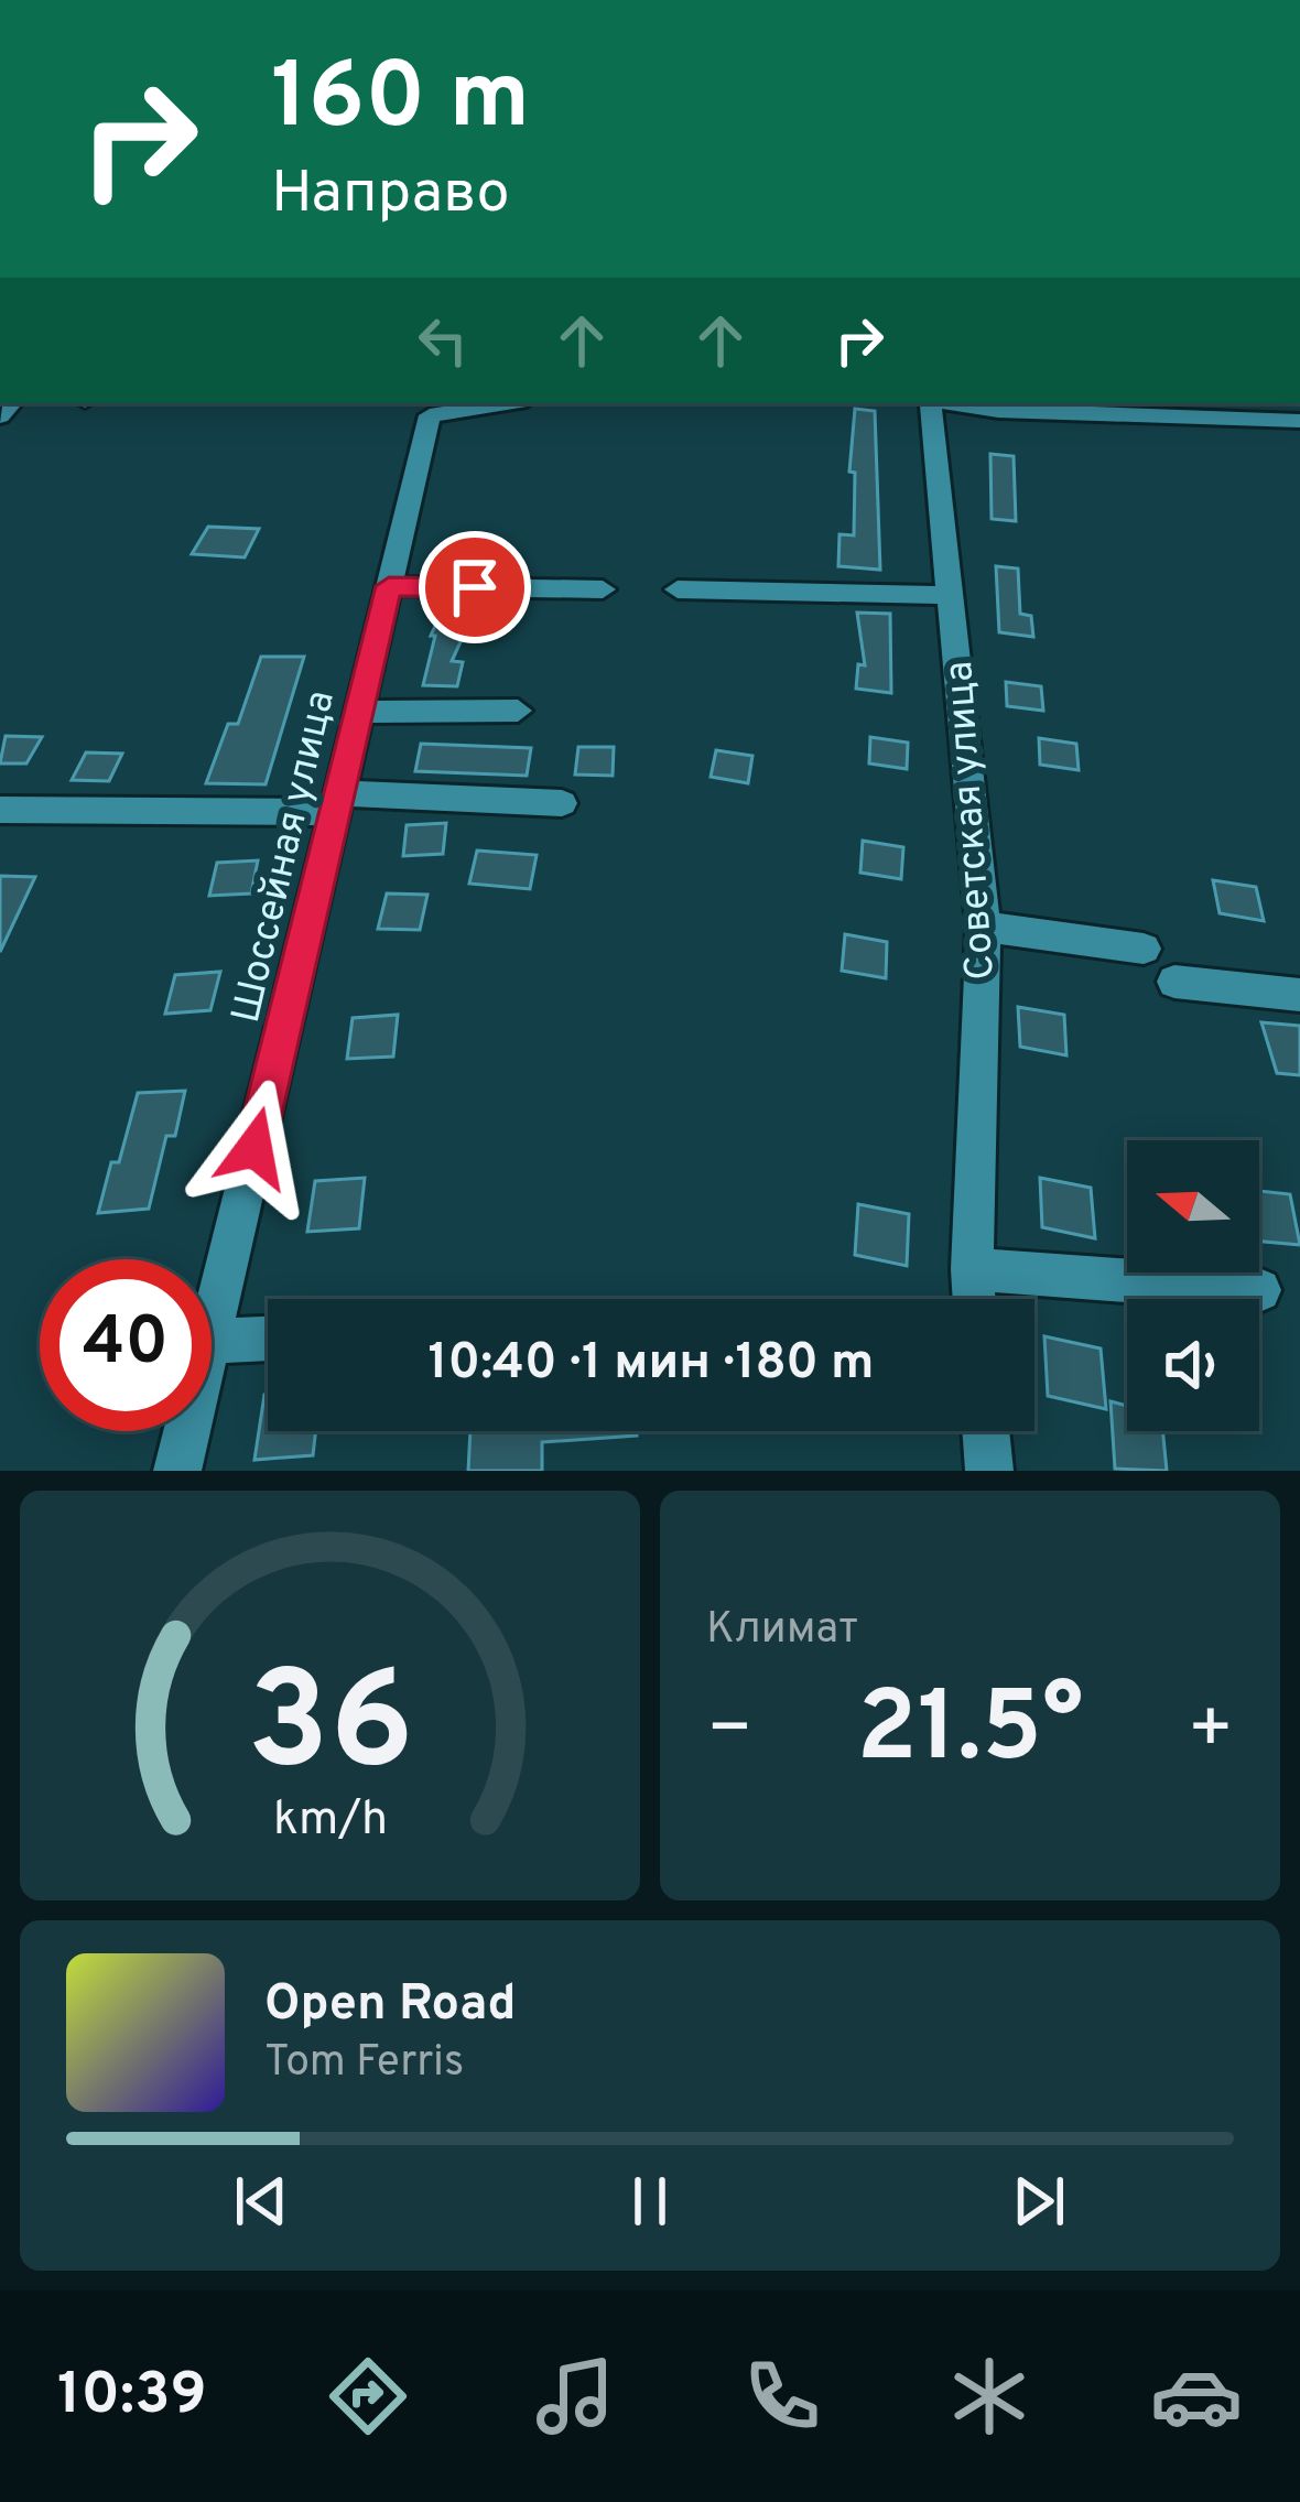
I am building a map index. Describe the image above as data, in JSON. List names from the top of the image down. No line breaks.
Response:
{"streets":{"street":["Советская улица","Шоссейная улица"]},"north":"left","page":{"turn":["160 m","Направо"],"limit":"40","trip":"10:40 · 1 мин · 180 m","tile":"Климат","heat":["−","21.5°","+"],"song":["Open Road","Tom Ferris"],"tabs":"10:39","gauge":["36","km/h"]}}
